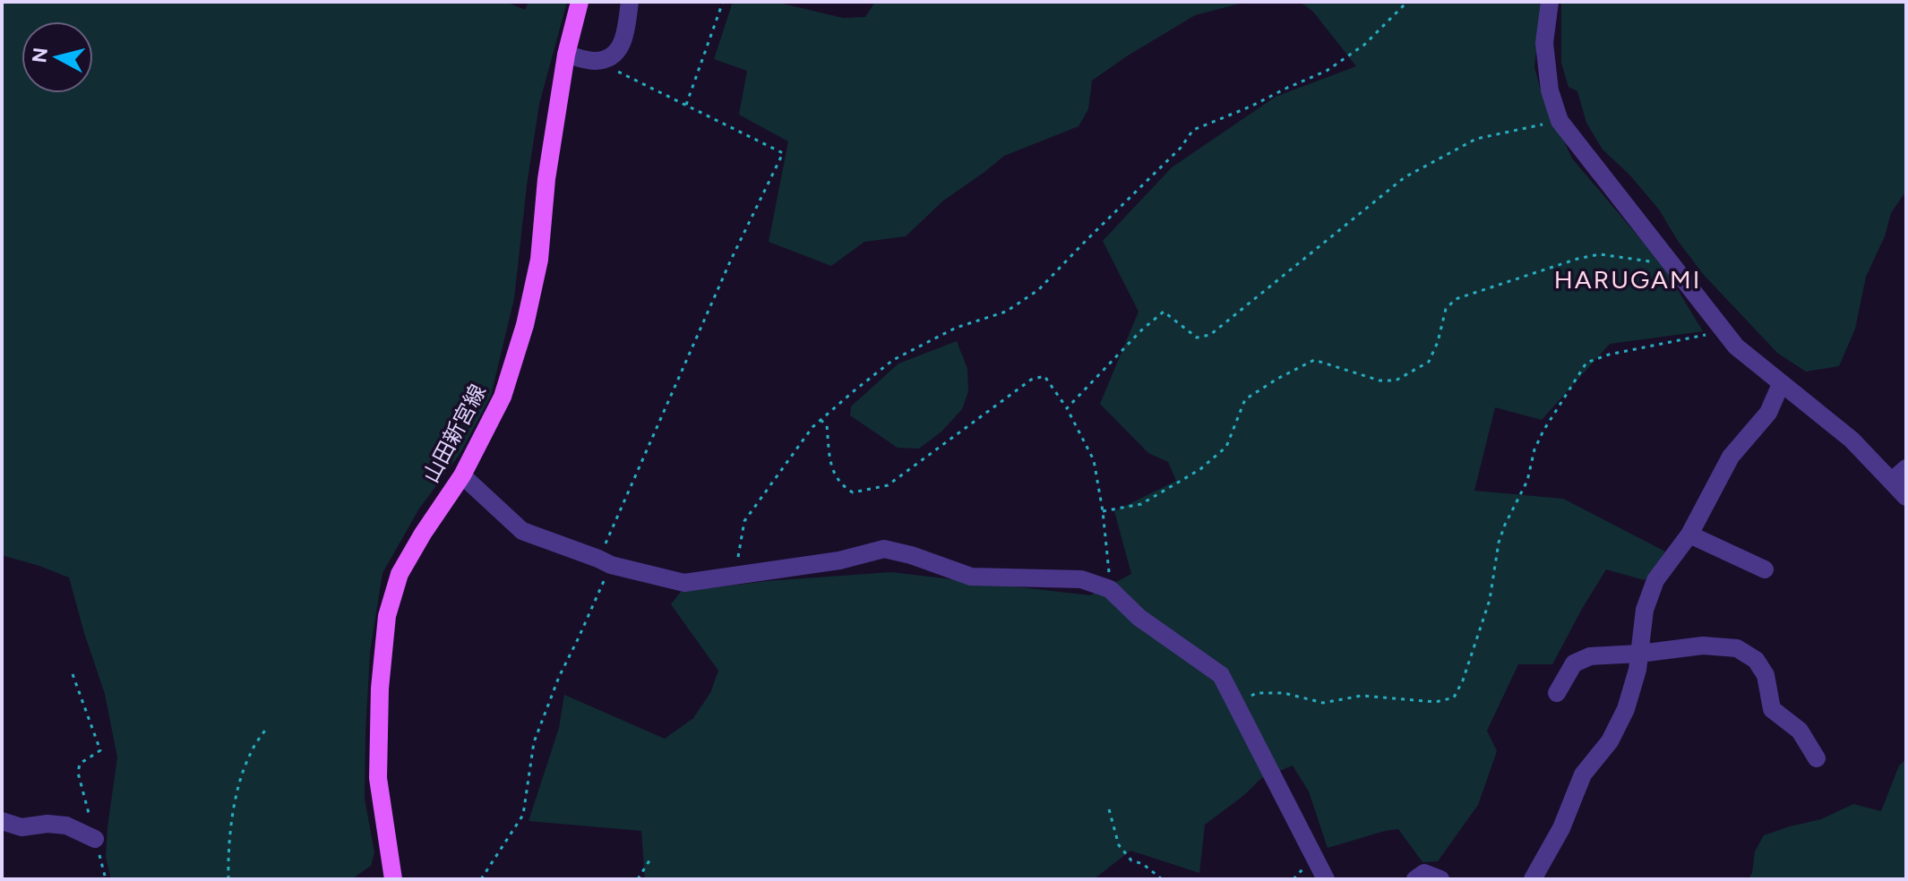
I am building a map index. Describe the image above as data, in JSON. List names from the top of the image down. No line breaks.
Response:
{"streets":{"main road":["山田新宮線"]},"districts":["HARUGAMI"],"north":"left"}
